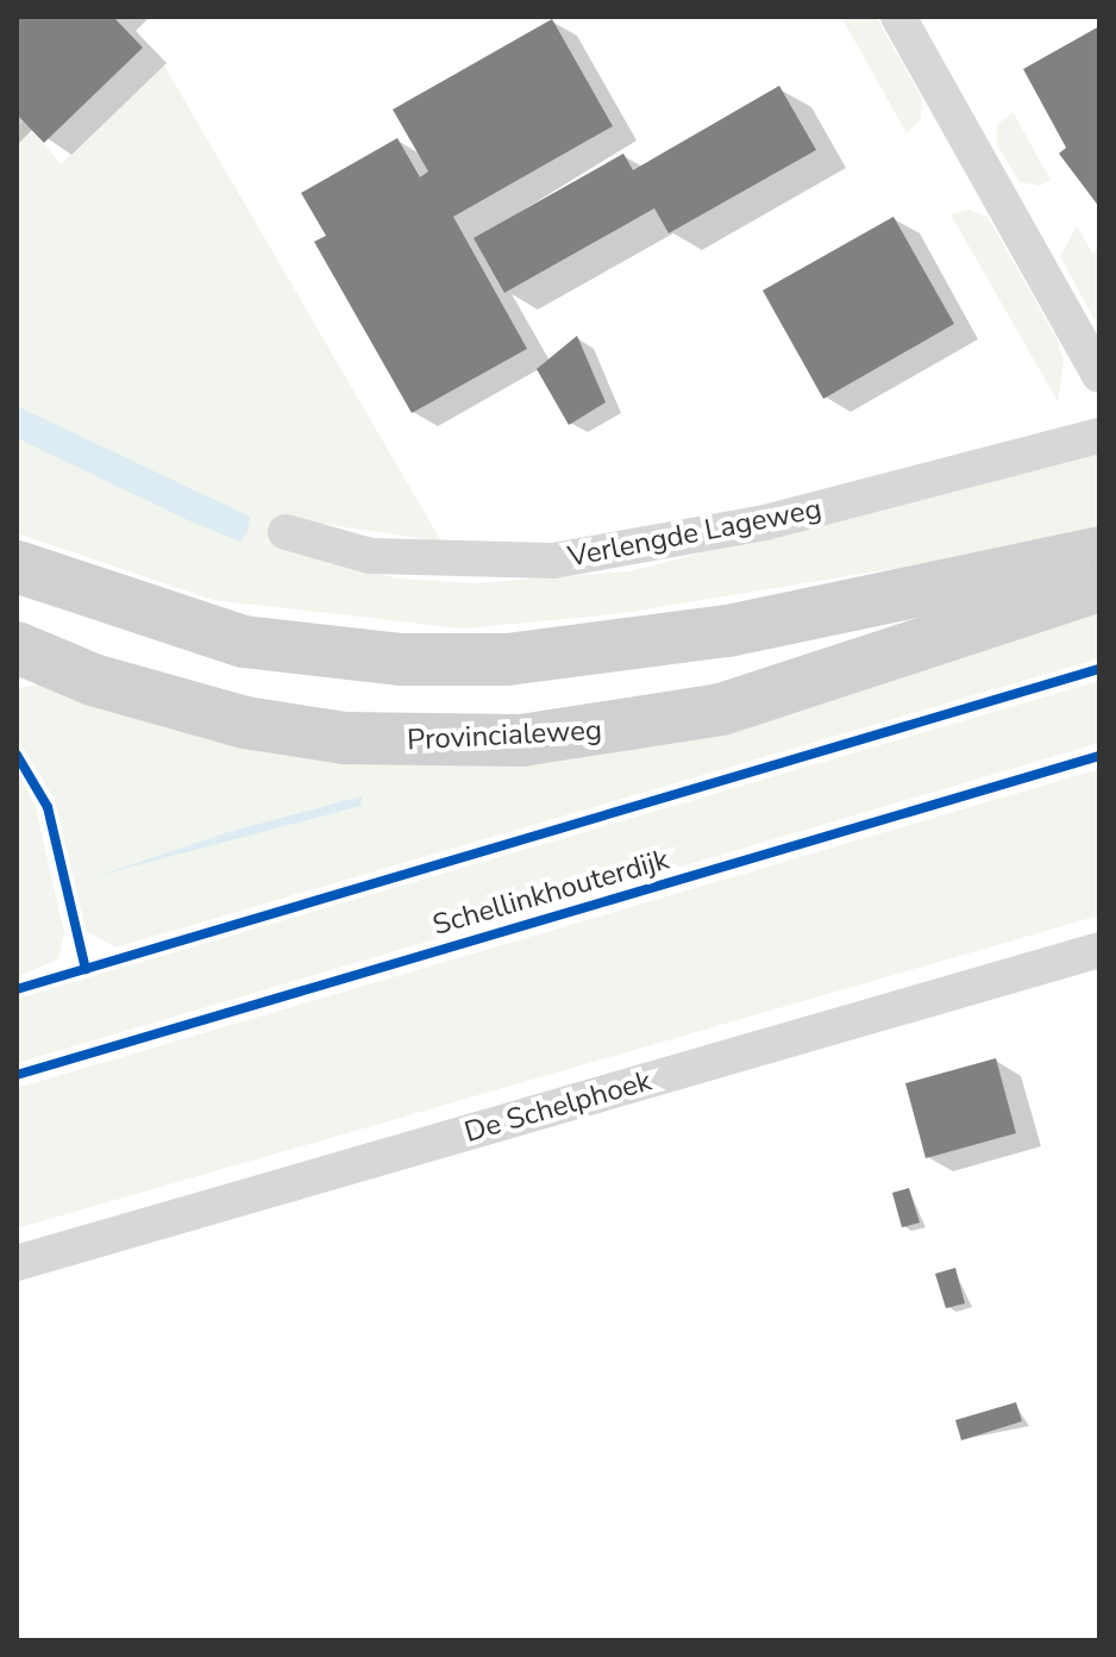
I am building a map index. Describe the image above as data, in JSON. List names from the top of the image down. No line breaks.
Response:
{"streets":{"main road":["Provincialeweg"],"street":["Verlengde Lageweg","De Schelphoek"],"cycle path":["Schellinkhouterdijk"]}}
